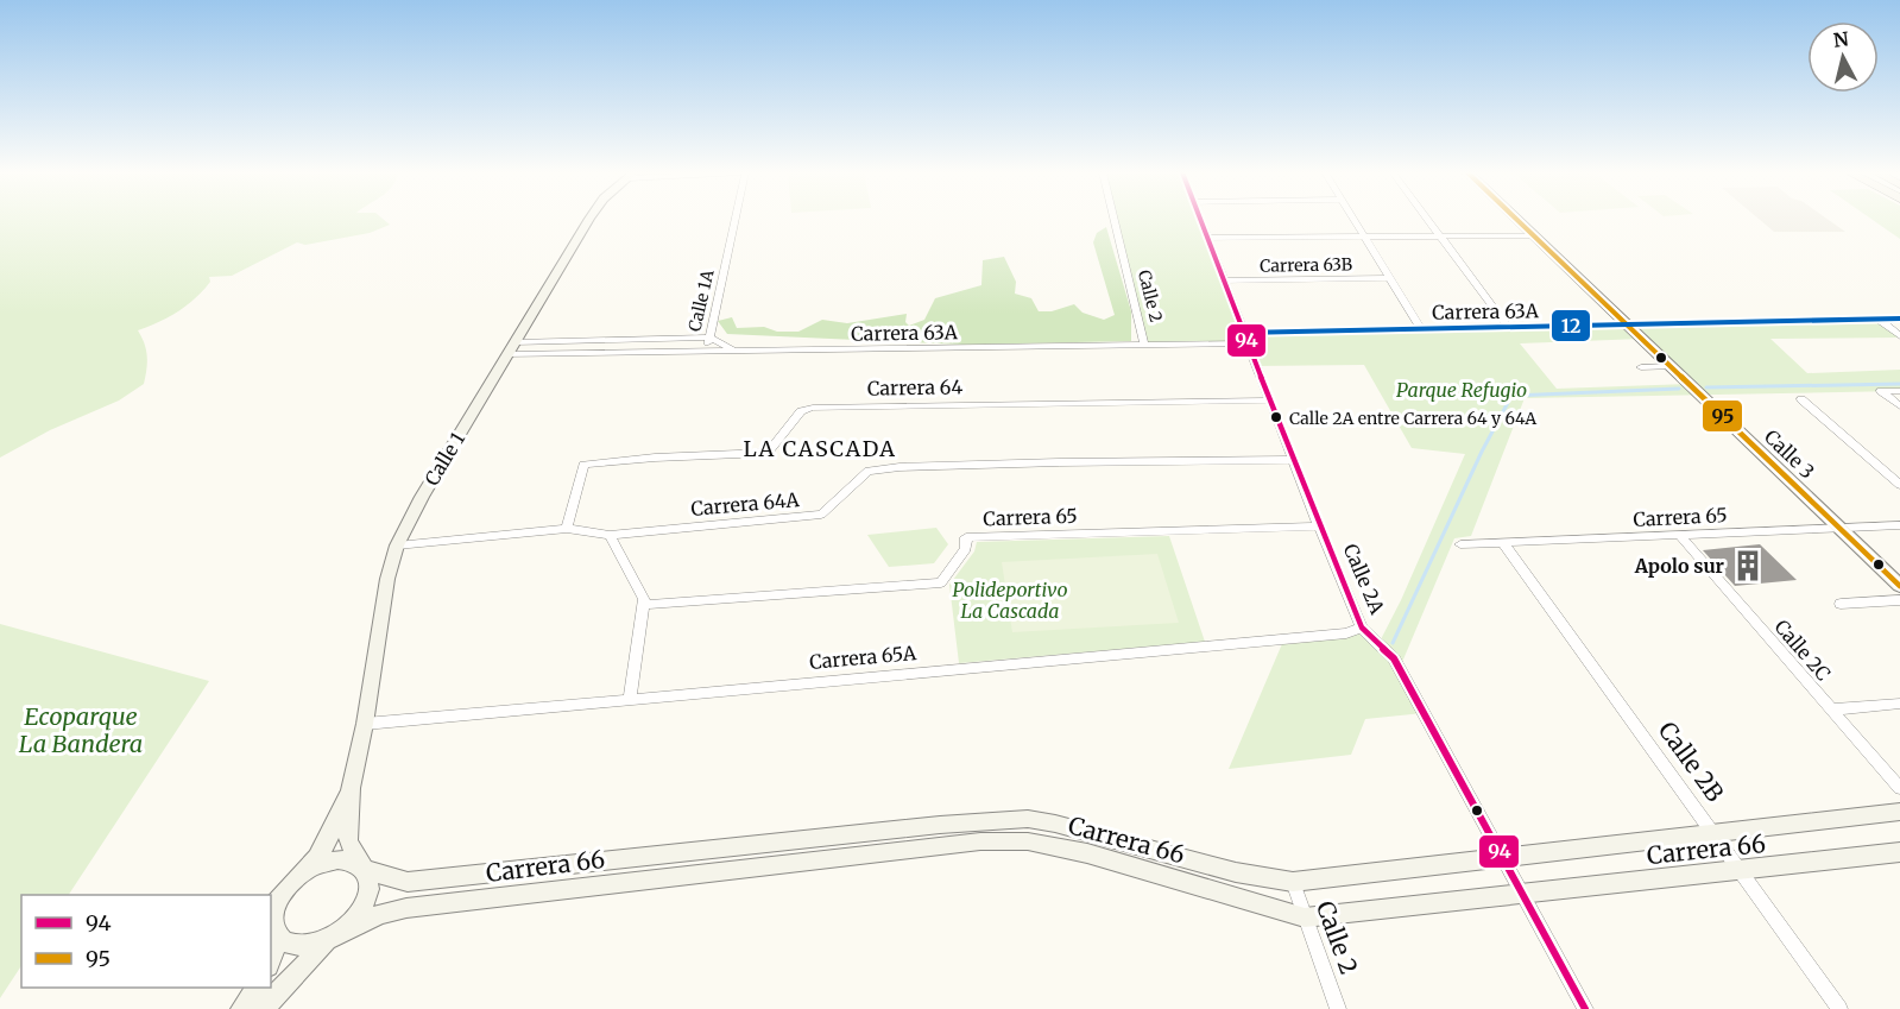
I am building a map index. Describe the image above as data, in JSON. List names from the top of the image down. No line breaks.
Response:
{"streets":{"main road":["Calle 3","Calle 1","Carrera 66"],"street":["Carrera 63B","Calle 2","Calle 1A","Carrera 63A","Carrera 64","Carrera 64A","Carrera 65","Calle 2A","Calle 2C","Carrera 65A","Calle 2B"]},"crossings":[["Carrera 63B","Calle 2A"],["Calle 2","Carrera 63A"],["Calle 2","Carrera 66"],["Calle 1A","Carrera 63A"],["Carrera 63A","Calle 3"],["Carrera 63A","Calle 1"],["Carrera 63A","Calle 2A"],["Carrera 64","Carrera 64A"],["Carrera 64","Calle 2A"],["Calle 3","Carrera 65"],["Calle 1","Carrera 64A"],["Calle 1","Carrera 65A"],["Calle 1","Carrera 66"],["Carrera 64A","Calle 2A"],["Carrera 65","Calle 2A"],["Carrera 65","Calle 2C"],["Carrera 65","Calle 2B"],["Calle 2A","Carrera 65A"],["Calle 2A","Carrera 66"],["Calle 2B","Carrera 66"]],"districts":["LA CASCADA"],"parks":["Parque Refugio","Polideportivo La Cascada","Ecoparque La Bandera"],"places":{"other":["Calle 2A entre Carrera 64 y 64A"],"building":["Apolo sur"]},"lines":["transit line 94","transit line 95","transit line 12"],"legend":["94","95"],"north":"top"}
